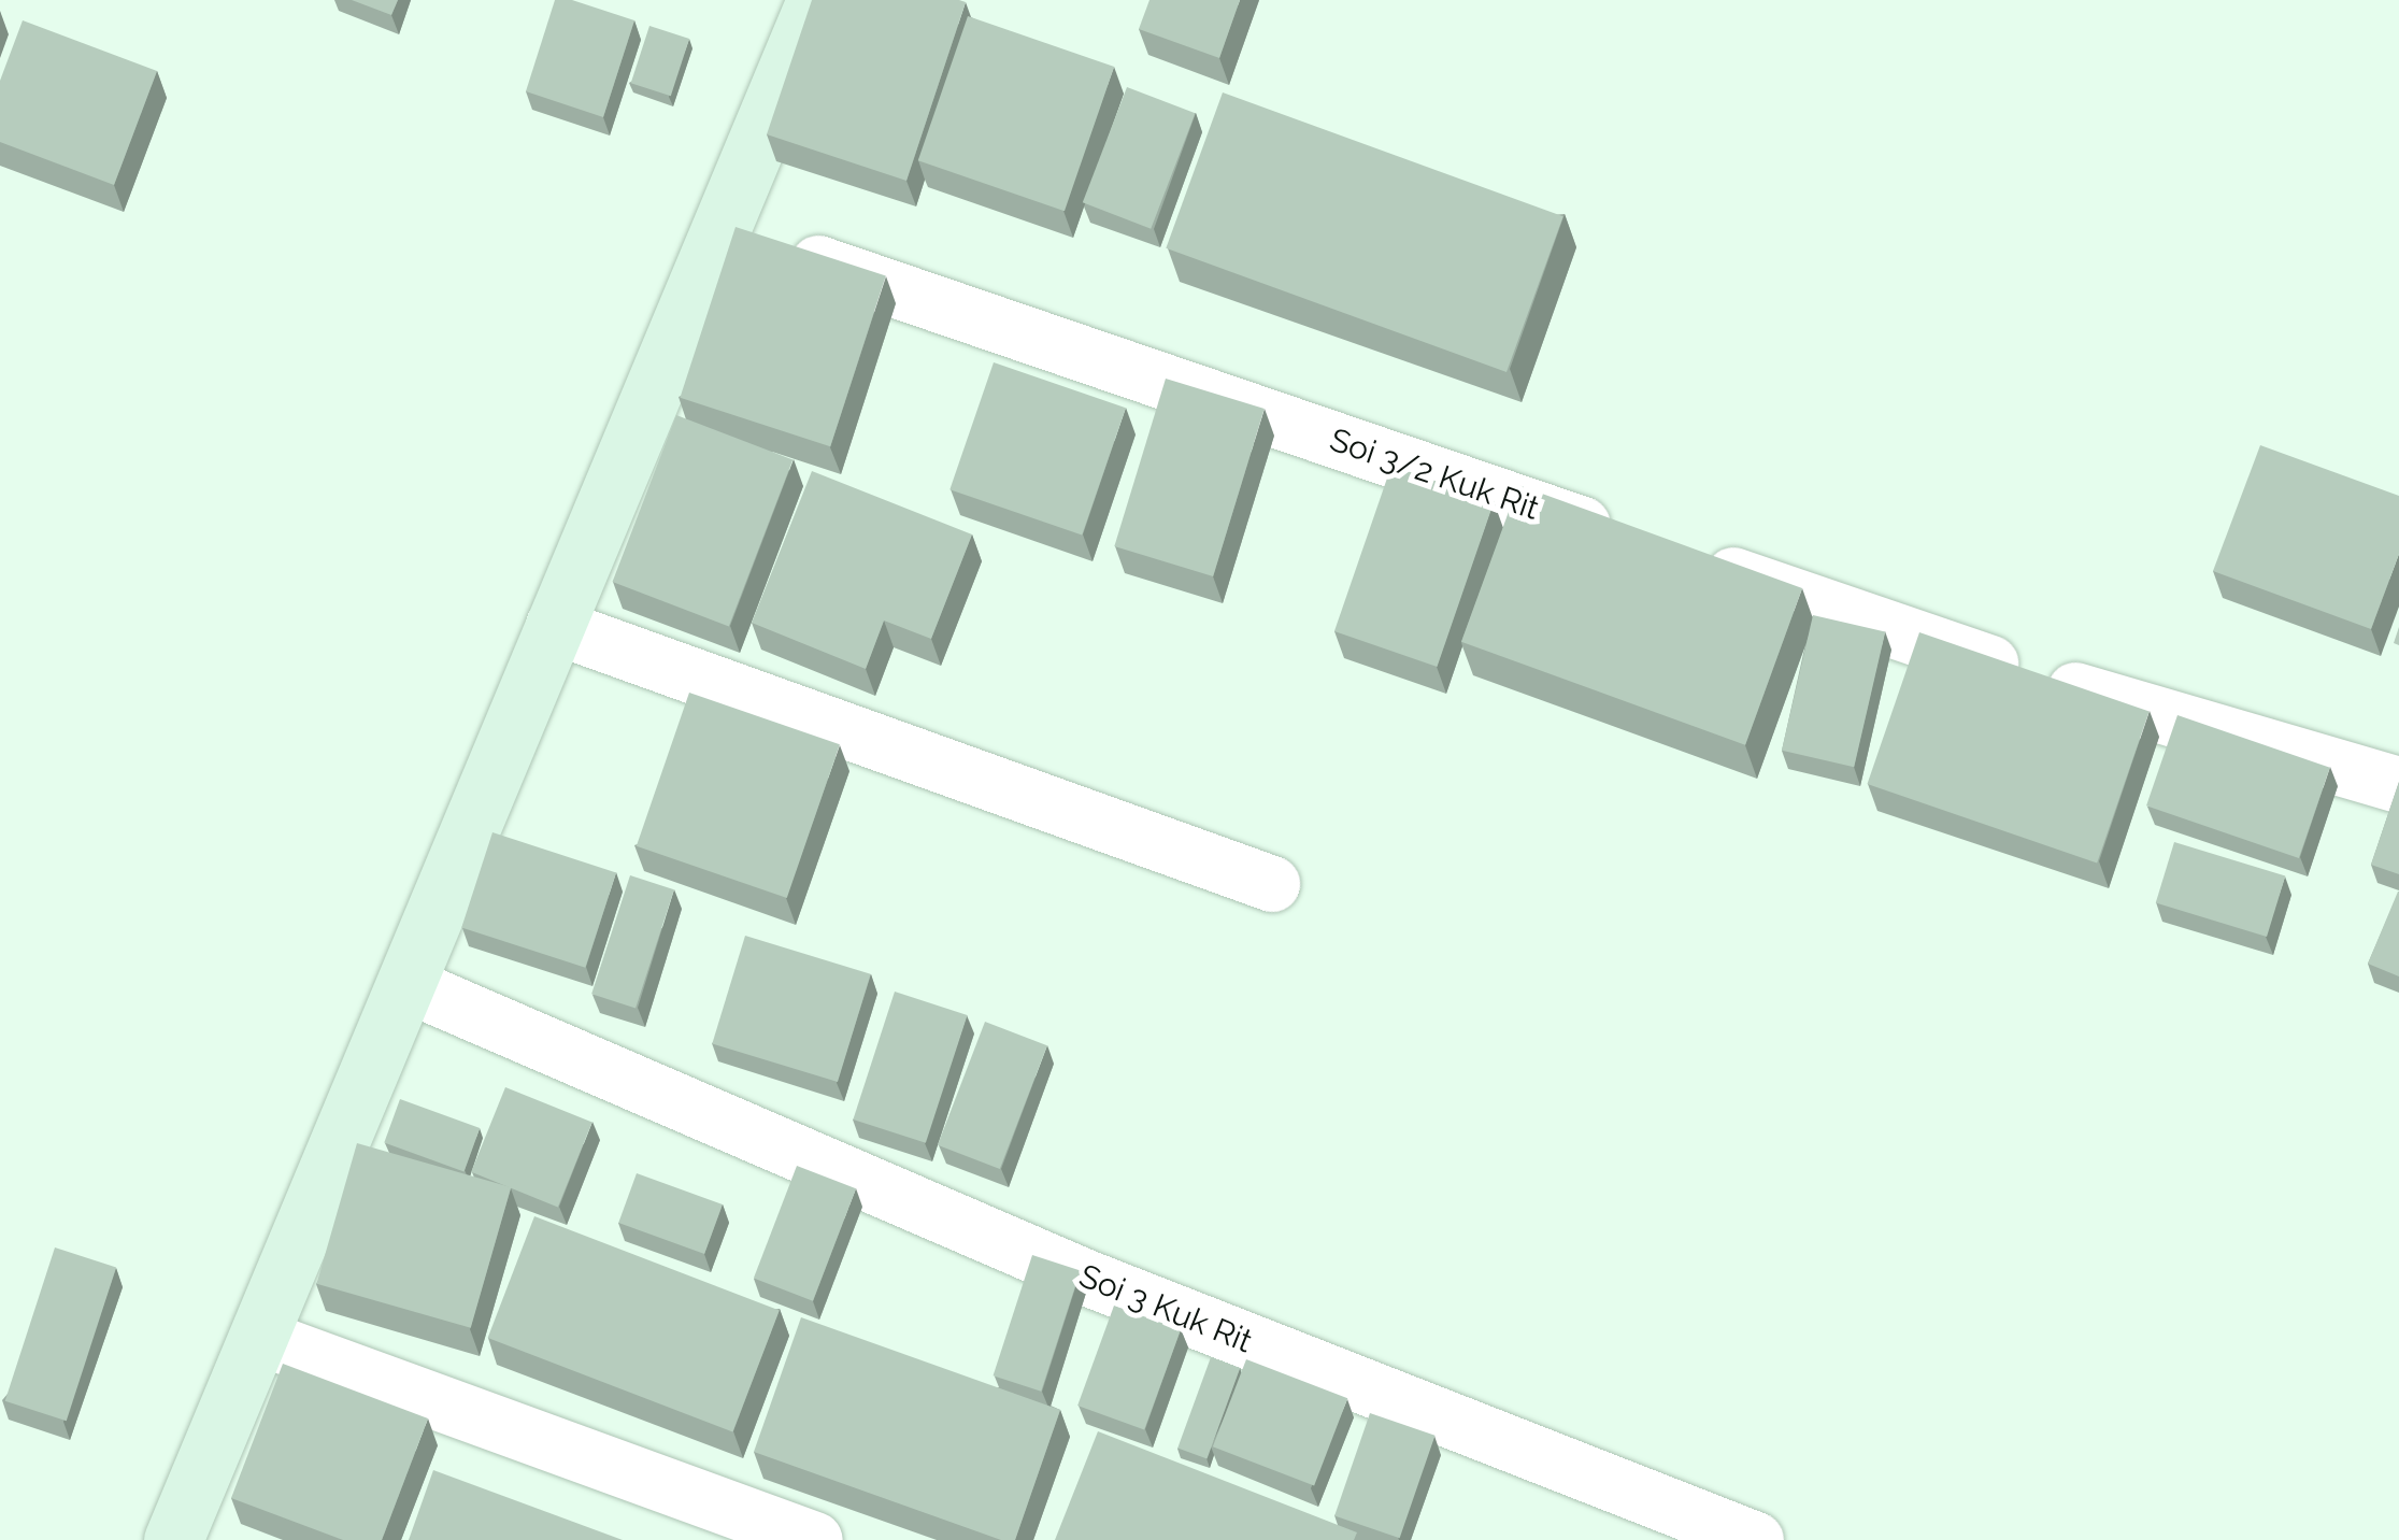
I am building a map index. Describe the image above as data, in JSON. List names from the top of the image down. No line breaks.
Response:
{"streets":{"street":["Soi 3/2 Kuk Rit","Soi 3 Kuk Rit"]}}
